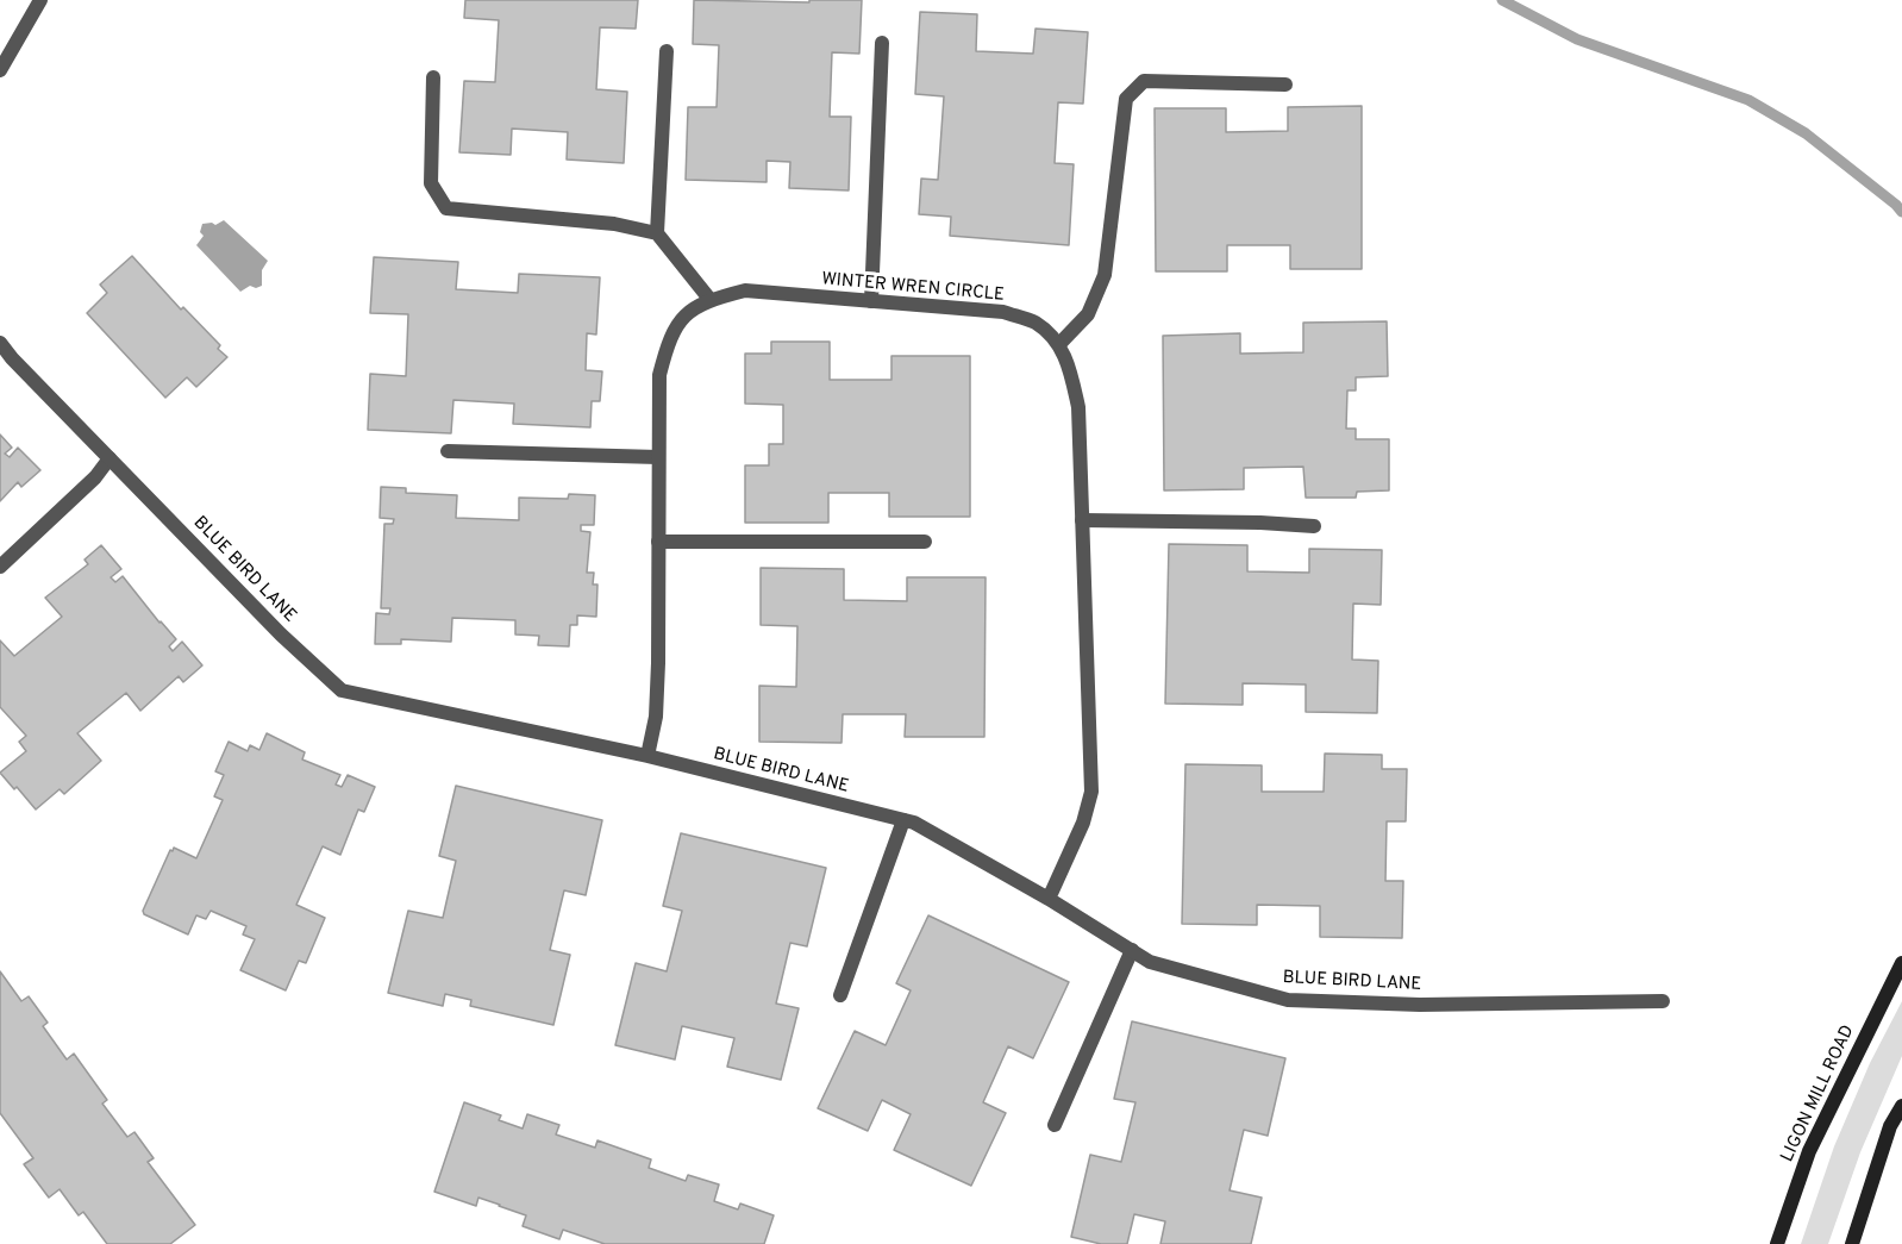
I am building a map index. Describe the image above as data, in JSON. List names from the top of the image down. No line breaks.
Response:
{"streets":{"main road":["LIGON MILL ROAD"],"street":["WINTER WREN CIRCLE","BLUE BIRD LANE"]},"crossings":[["WINTER WREN CIRCLE","BLUE BIRD LANE"]]}
